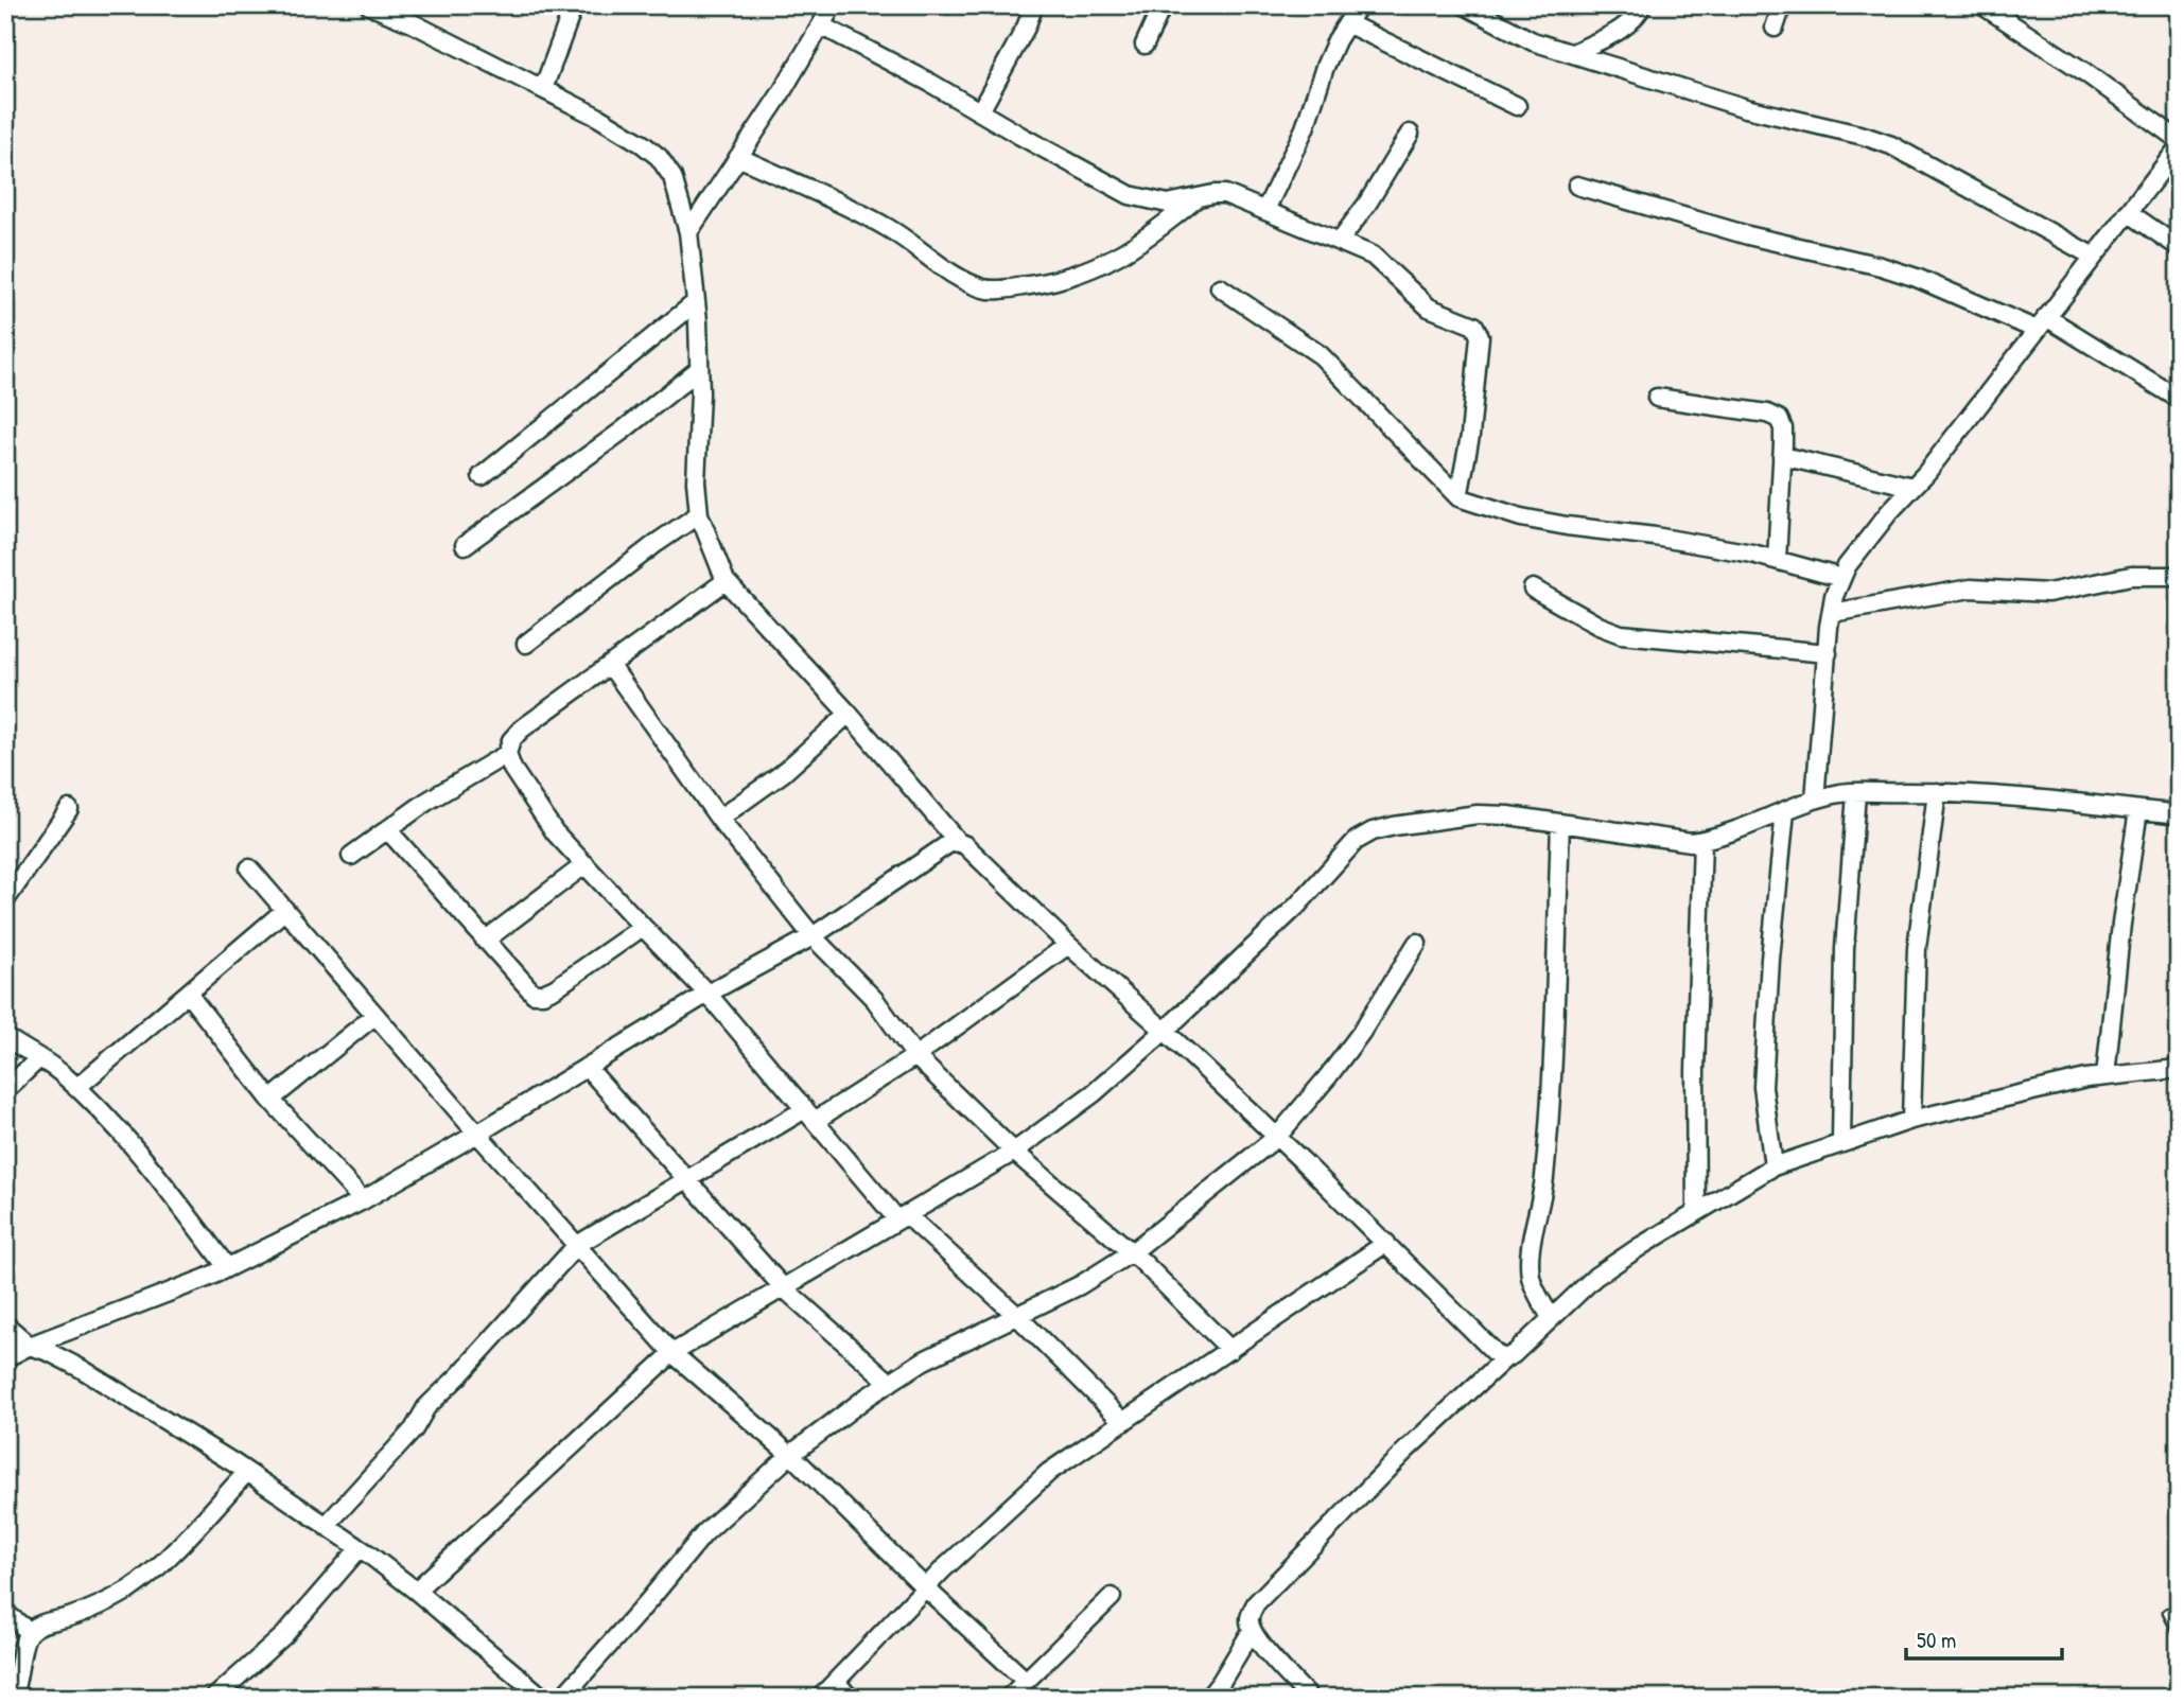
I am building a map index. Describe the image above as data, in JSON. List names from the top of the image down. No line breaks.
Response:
{"scale_bar":"50 m"}
